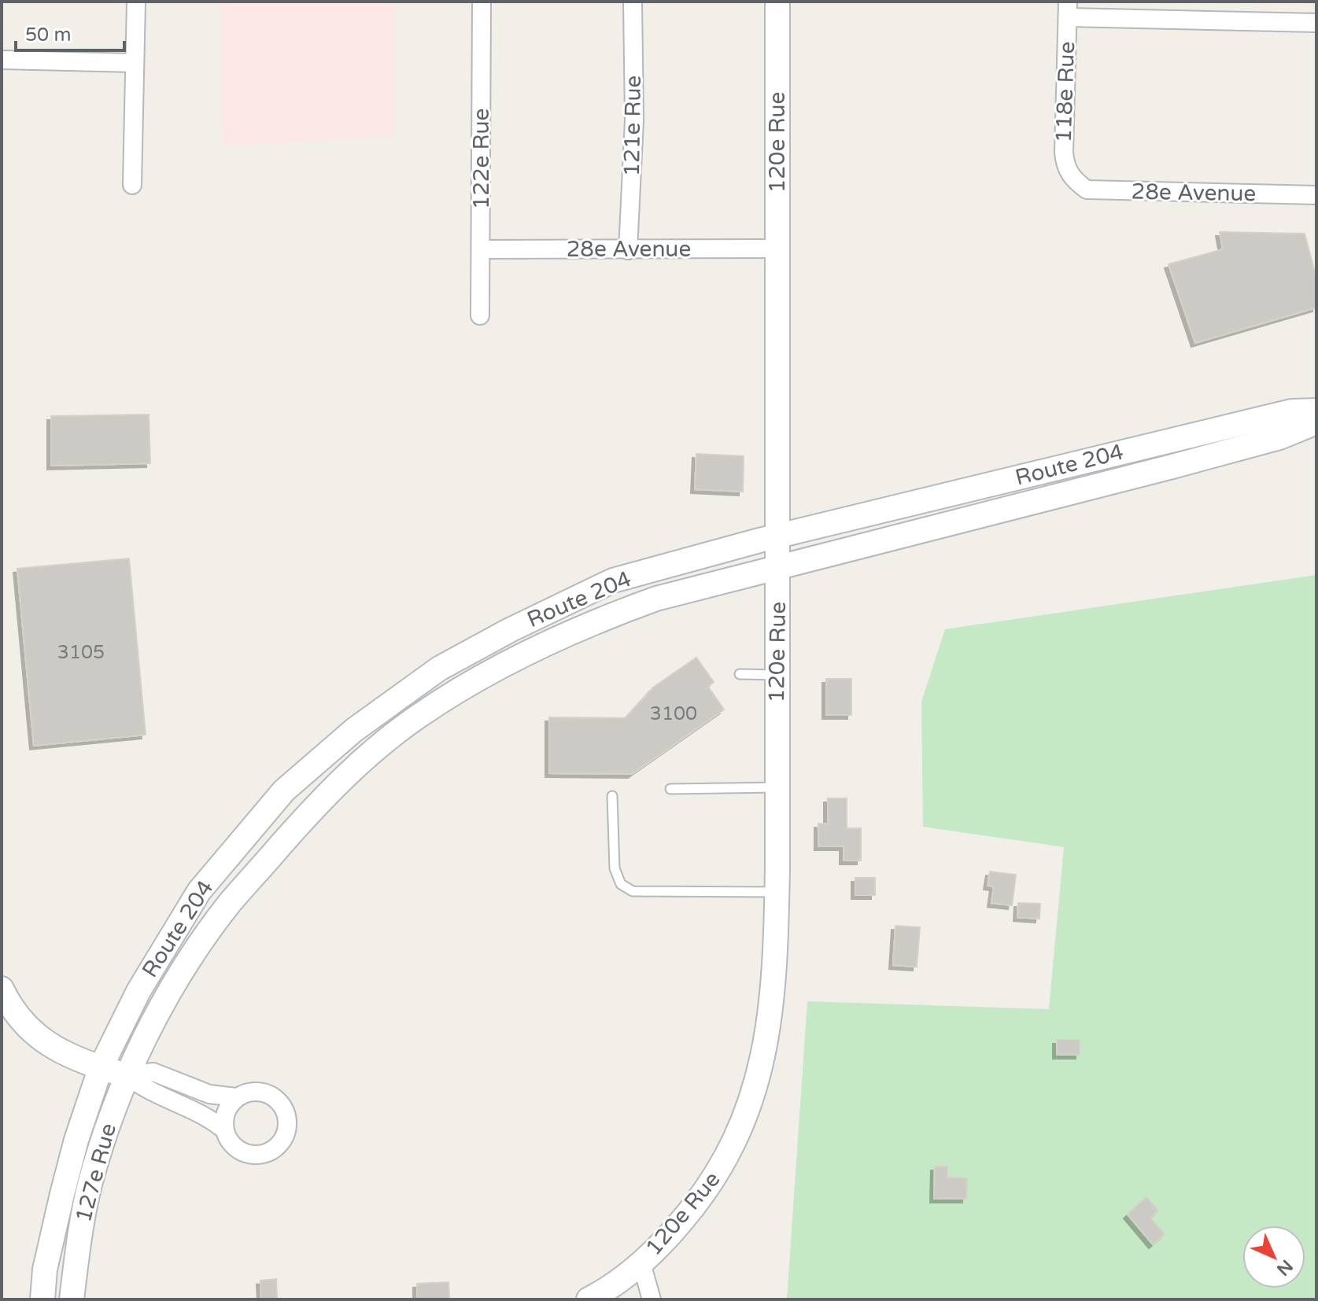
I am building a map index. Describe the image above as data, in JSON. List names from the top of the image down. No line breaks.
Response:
{"streets":{"main road":["120e Rue","Route 204","127e Rue"],"street":["118e Rue","121e Rue","122e Rue","28e Avenue"]},"crossings":[["118e Rue","28e Avenue"],["121e Rue","28e Avenue"],["120e Rue","28e Avenue"],["120e Rue","Route 204"],["122e Rue","28e Avenue"],["Route 204","127e Rue"]],"house_numbers":["3105","3100"],"scale_bar":"50 m","north":"bottom right"}
